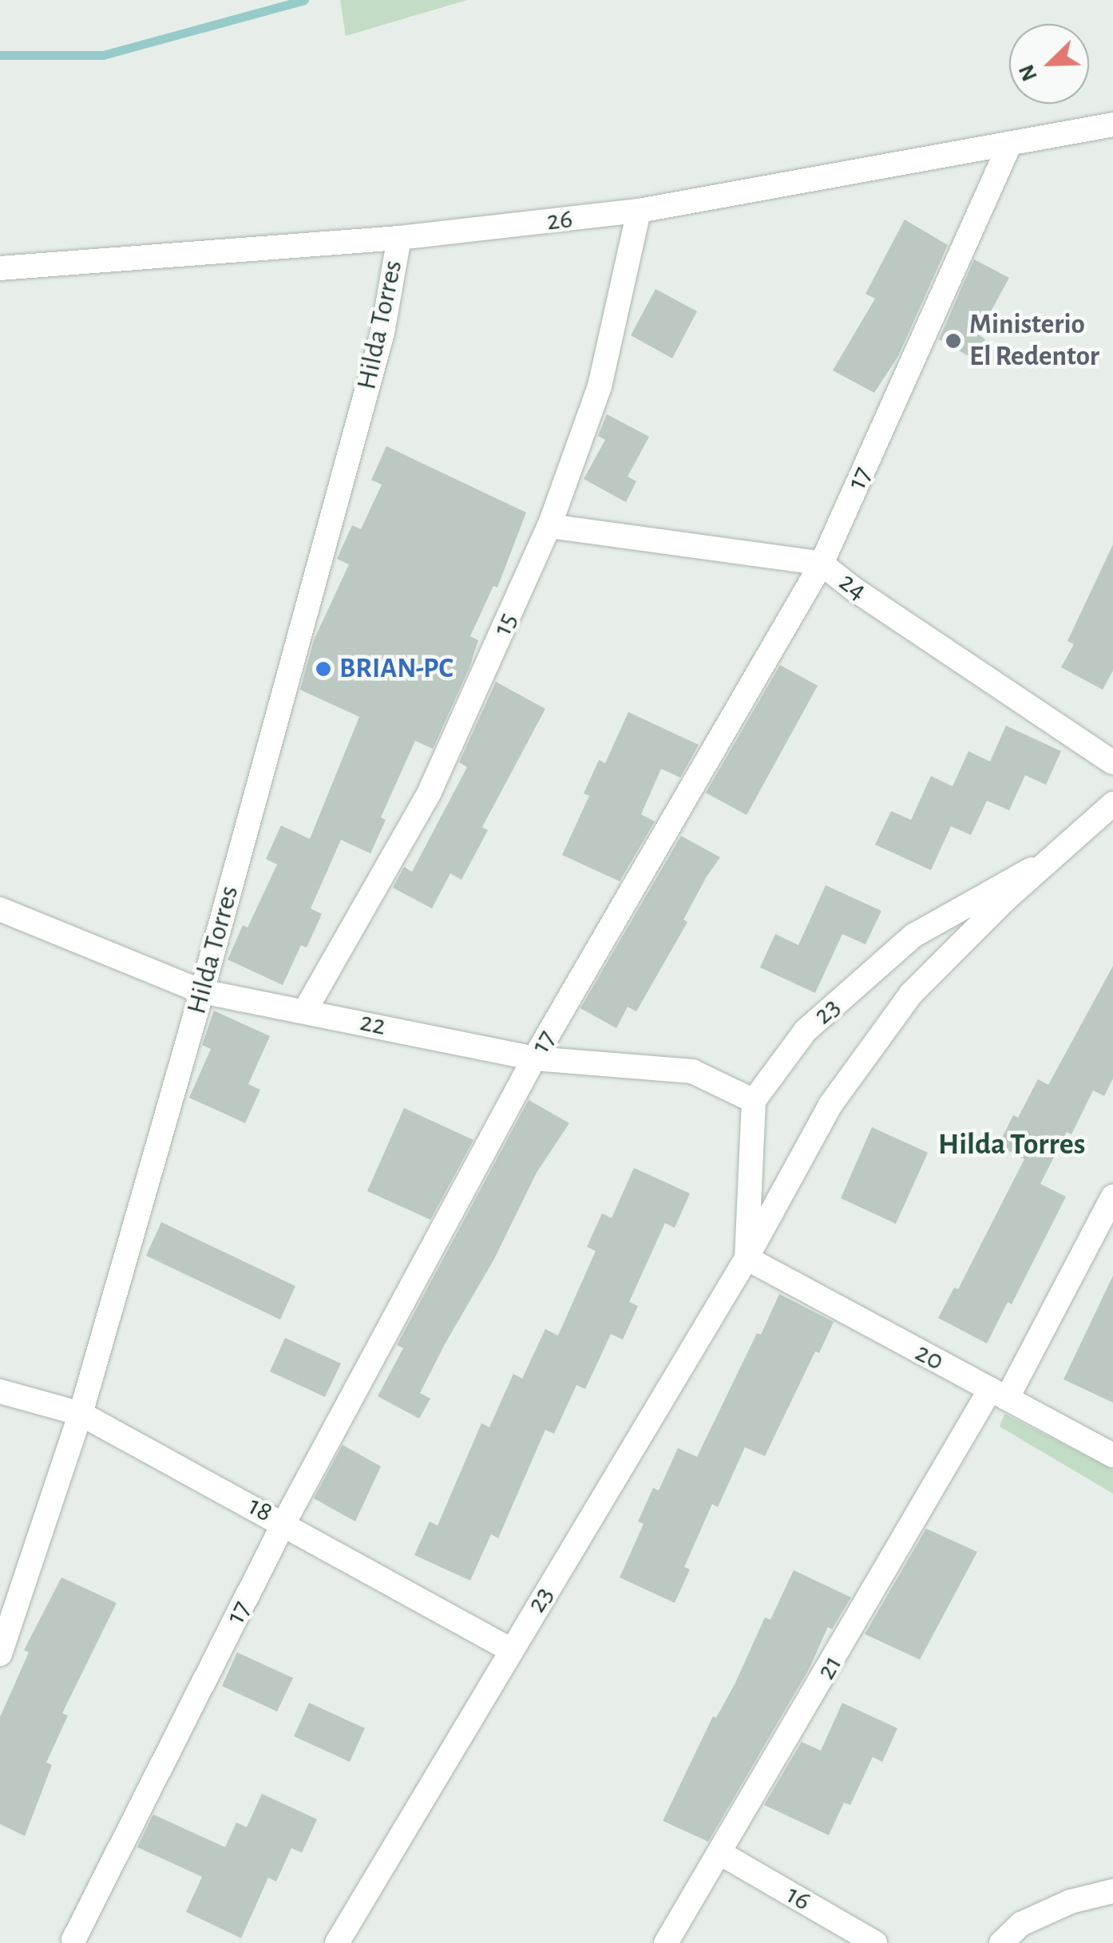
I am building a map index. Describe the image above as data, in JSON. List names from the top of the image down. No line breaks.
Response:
{"streets":{"street":["26","Hilda Torres","17","24","15","23","22","20","18","21","16"]},"crossings":[["26","Hilda Torres"],["26","17"],["26","15"],["Hilda Torres","22"],["Hilda Torres","18"],["17","24"],["17","22"],["17","18"],["24","15"],["15","22"],["23","22"],["23","20"],["23","18"],["20","21"],["21","16"]],"districts":["Hilda Torres"],"places":["Ministerio El Redentor","BRIAN-PC"],"north":"bottom left"}
